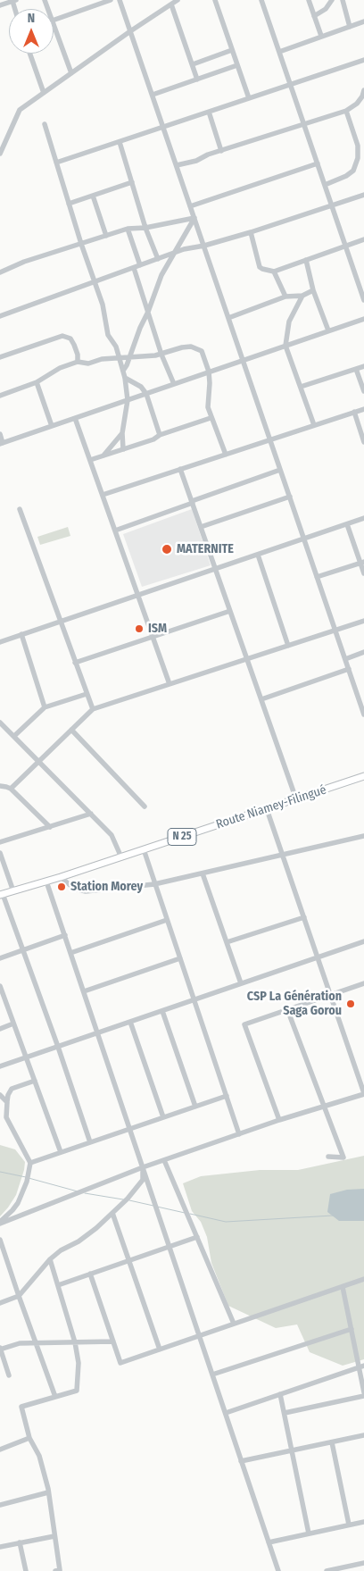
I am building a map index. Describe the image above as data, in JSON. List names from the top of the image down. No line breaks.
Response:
{"streets":{"main road":["Route Niamey-Filingué","N 25"]},"places":["MATERNITE","ISM","Station Morey","CSP La Génération Saga Gorou"],"north":"top"}
